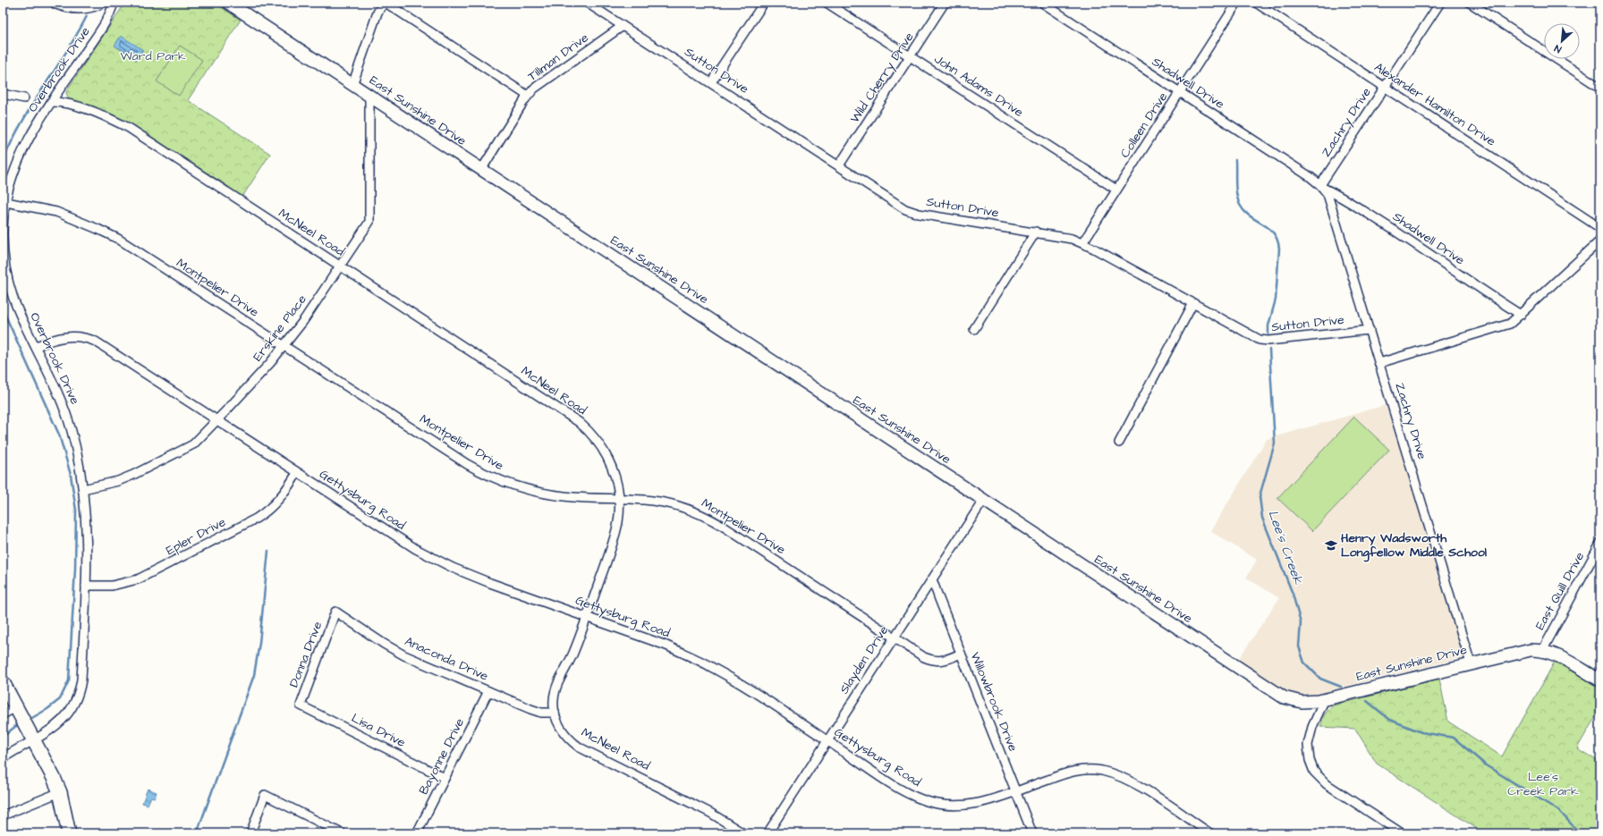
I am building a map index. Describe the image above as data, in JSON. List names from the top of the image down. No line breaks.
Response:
{"streets":{"street":["Tillman Drive","Overbrook Drive","Sutton Drive","Wild Cherry Drive","Shadwell Drive","John Adams Drive","Alexander Hamilton Drive","East Sunshine Drive","Zachry Drive","Colleen Drive","McNeel Road","Montpelier Drive","Erskine Place","Gettysburg Road","Epler Drive","East Quill Drive","Donna Drive","Anaconda Drive","Slayden Drive","Willowbrook Drive","Lisa Drive","Bayonne Drive"]},"crossings":[["Tillman Drive","Sutton Drive"],["Tillman Drive","East Sunshine Drive"],["Overbrook Drive","McNeel Road"],["Overbrook Drive","Montpelier Drive"],["Overbrook Drive","Erskine Place"],["Overbrook Drive","Gettysburg Road"],["Overbrook Drive","Epler Drive"],["Sutton Drive","Wild Cherry Drive"],["Sutton Drive","Zachry Drive"],["Sutton Drive","Colleen Drive"],["Wild Cherry Drive","John Adams Drive"],["Shadwell Drive","Zachry Drive"],["Shadwell Drive","Colleen Drive"],["John Adams Drive","Colleen Drive"],["Alexander Hamilton Drive","Zachry Drive"],["East Sunshine Drive","Zachry Drive"],["East Sunshine Drive","Erskine Place"],["East Sunshine Drive","East Quill Drive"],["East Sunshine Drive","Slayden Drive"],["McNeel Road","Montpelier Drive"],["McNeel Road","Erskine Place"],["McNeel Road","Gettysburg Road"],["McNeel Road","Anaconda Drive"],["Montpelier Drive","Erskine Place"],["Montpelier Drive","Slayden Drive"],["Montpelier Drive","Willowbrook Drive"],["Erskine Place","Gettysburg Road"],["Gettysburg Road","Epler Drive"],["Gettysburg Road","Slayden Drive"],["Gettysburg Road","Willowbrook Drive"],["Donna Drive","Anaconda Drive"],["Donna Drive","Lisa Drive"],["Anaconda Drive","Bayonne Drive"],["Slayden Drive","Willowbrook Drive"],["Lisa Drive","Bayonne Drive"]],"water":["Lee's Creek"],"parks":["Ward Park","Lee's Creek Park"],"places":{"school or university":["Henry Wadsworth Longfellow Middle School"]},"north":"bottom left"}
